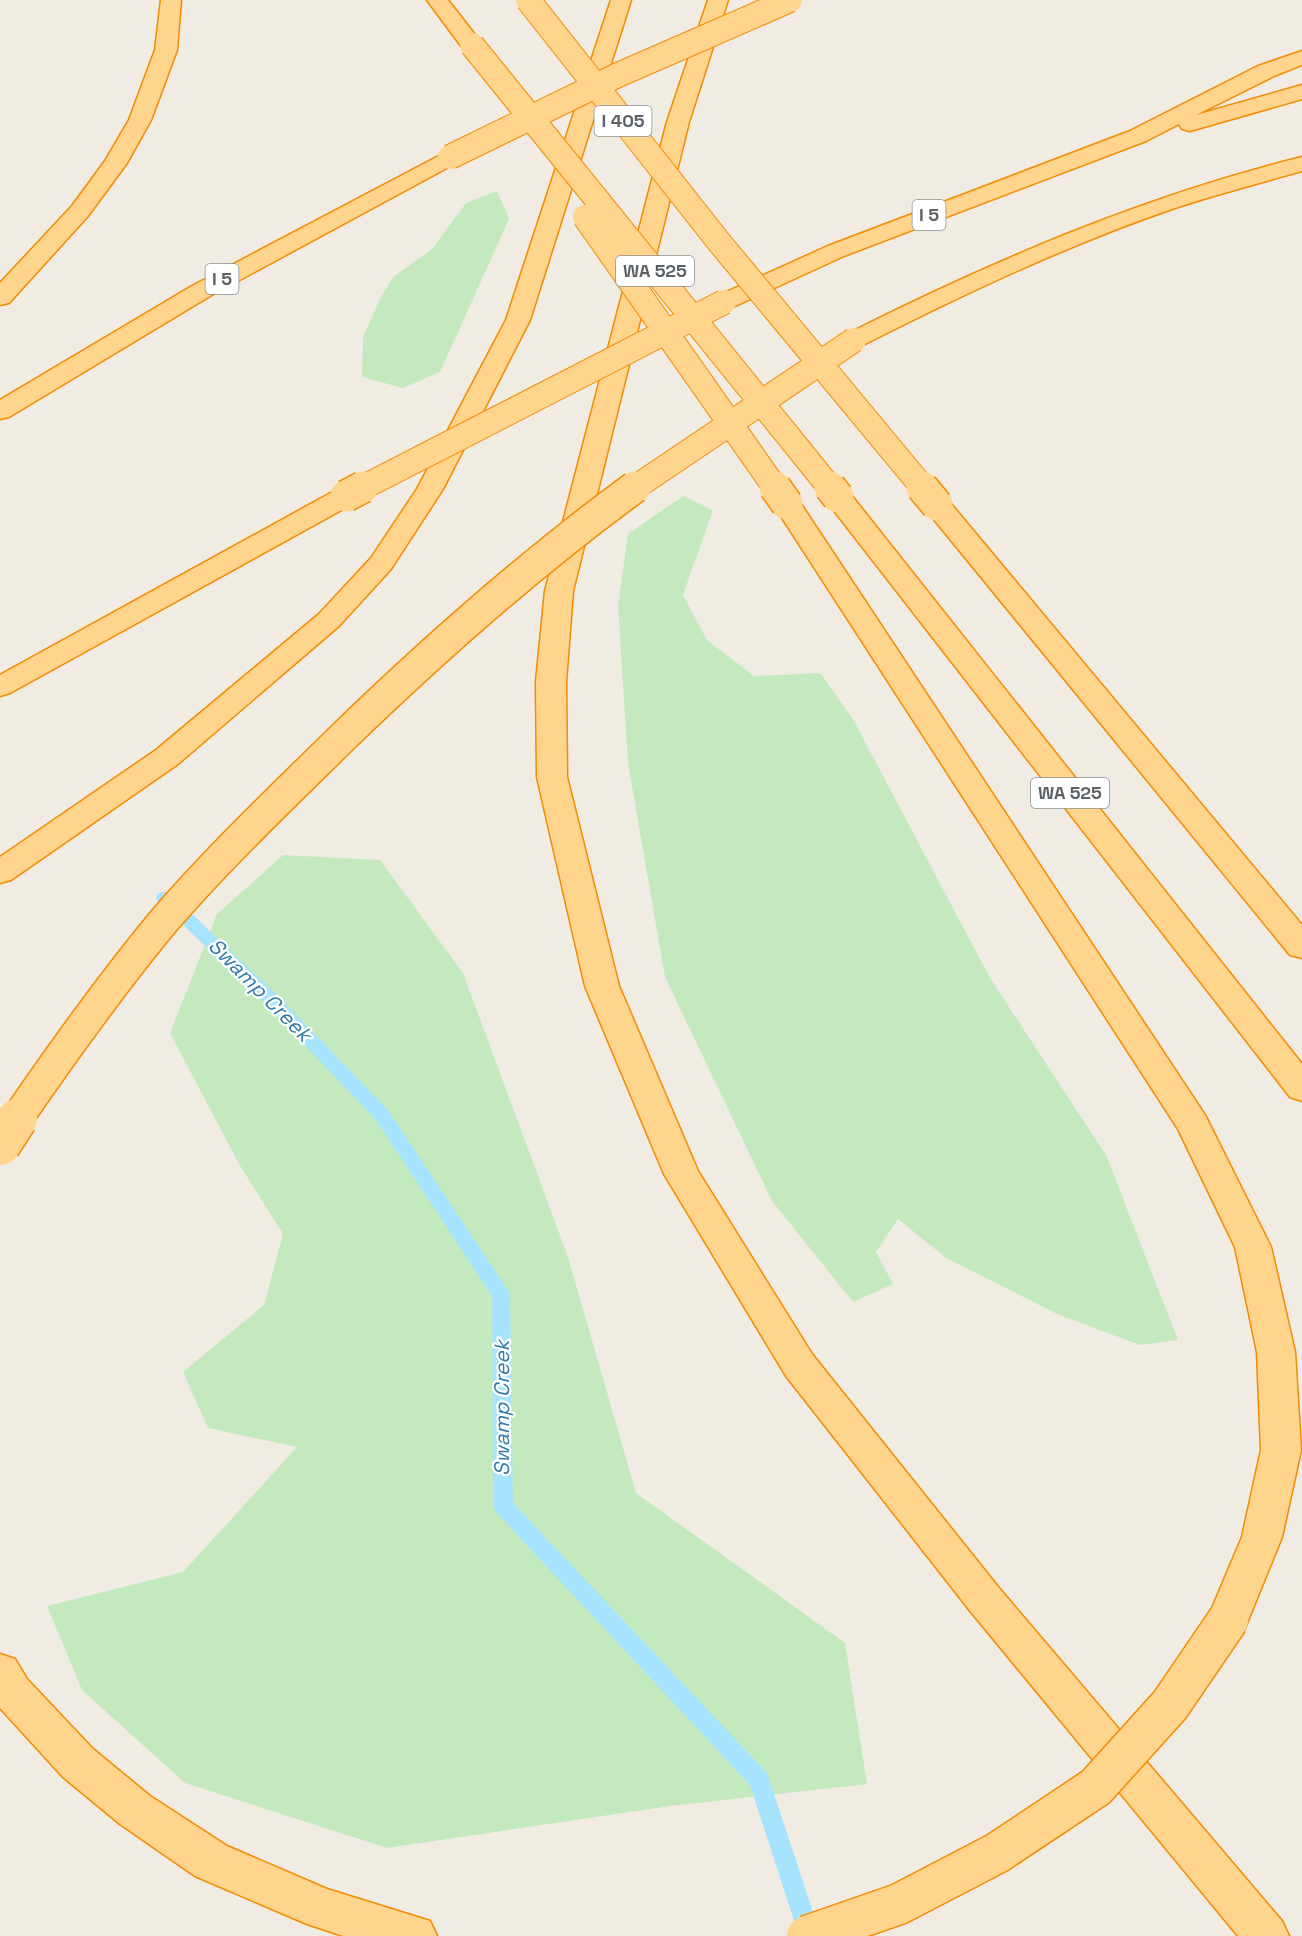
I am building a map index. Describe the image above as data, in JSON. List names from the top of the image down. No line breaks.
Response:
{"streets":{"highway":["I 405","I 5","WA 525"]},"crossings":[["I 405","WA 525"]],"water":["Swamp Creek"]}
